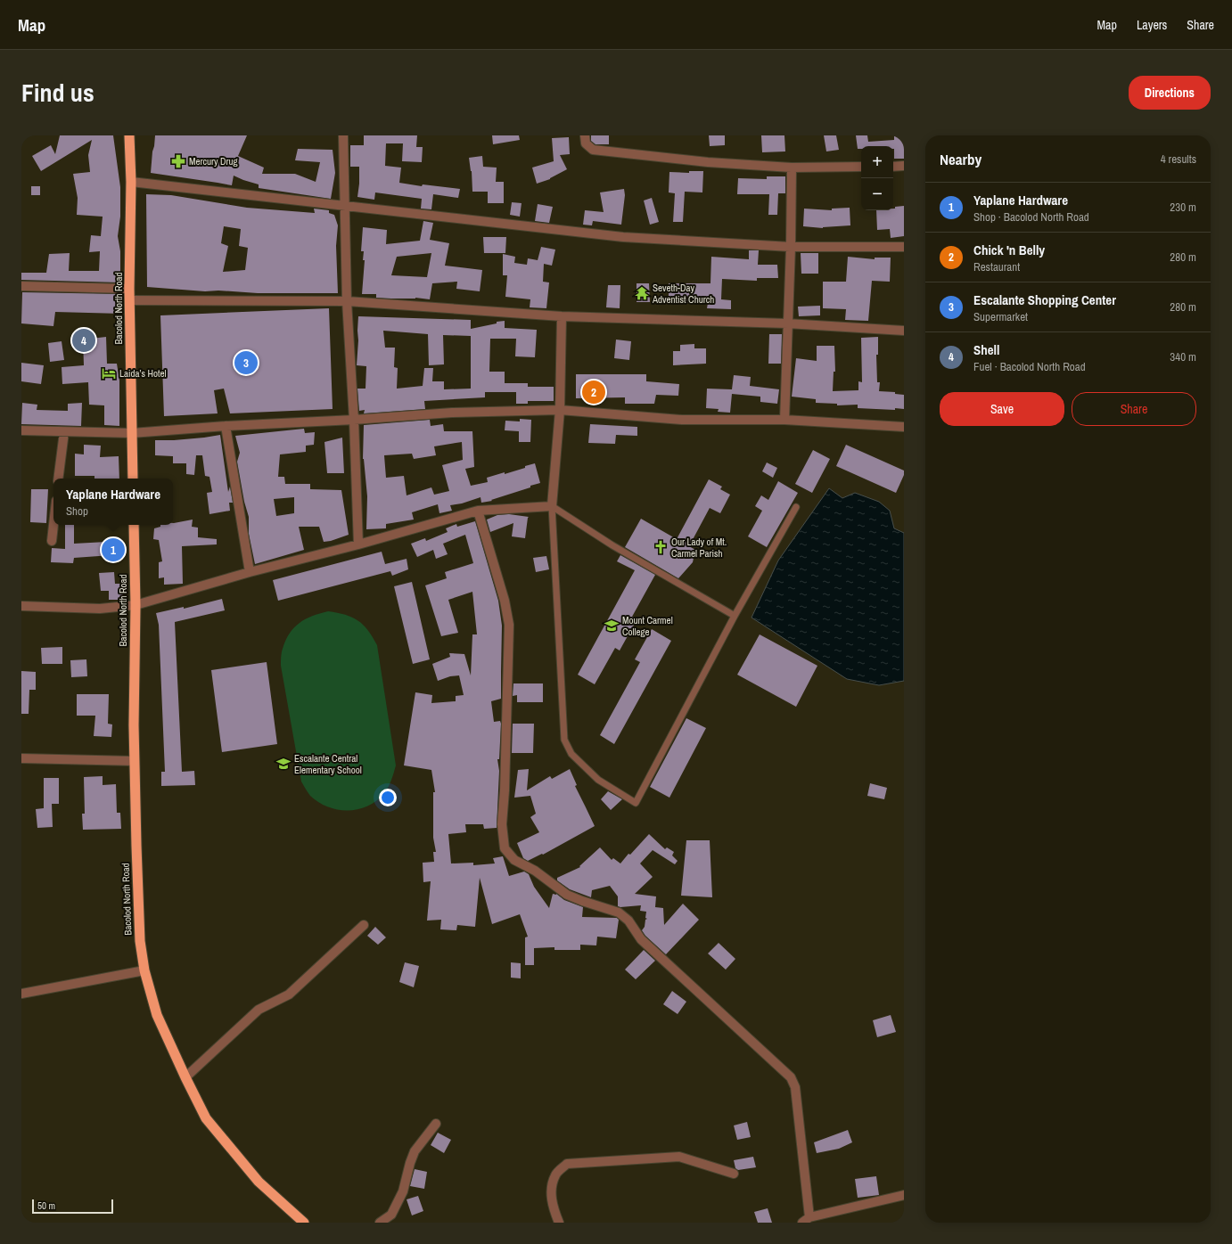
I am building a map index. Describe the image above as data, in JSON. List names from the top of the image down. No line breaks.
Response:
{"streets":{"highway":["Bacolod North Road"]},"places":{"pharmacy":["Mercury Drug"],"temple":["Seveth-Day Adventist Church"],"hotel":["Laida’s Hotel"],"church":["Our Lady of Mt. Carmel Parish"],"school or university":["Mount Carmel College","Escalante Central Elementary School"]},"scale_bar":"50 m","page":{"header":"Map","nav":["Map","Layers","Share"],"title":"Find us","buttons":["Directions",["Save","Share"]],"heading":["Nearby","4 results"],"map_buttons":["+","−"],"list":[{"mark":"1","name":"Yaplane Hardware","note":"Shop · Bacolod North Road","value":"230 m"},{"mark":"2","name":"Chick 'n Belly","note":"Restaurant","value":"280 m"},{"mark":"3","name":"Escalante Shopping Center","note":"Supermarket","value":"280 m"},{"mark":"4","name":"Shell","note":"Fuel · Bacolod North Road","value":"340 m"}],"pins":["4","3","2","1"],"popup":["Yaplane Hardware","Shop"],"scale":"50 m"}}
